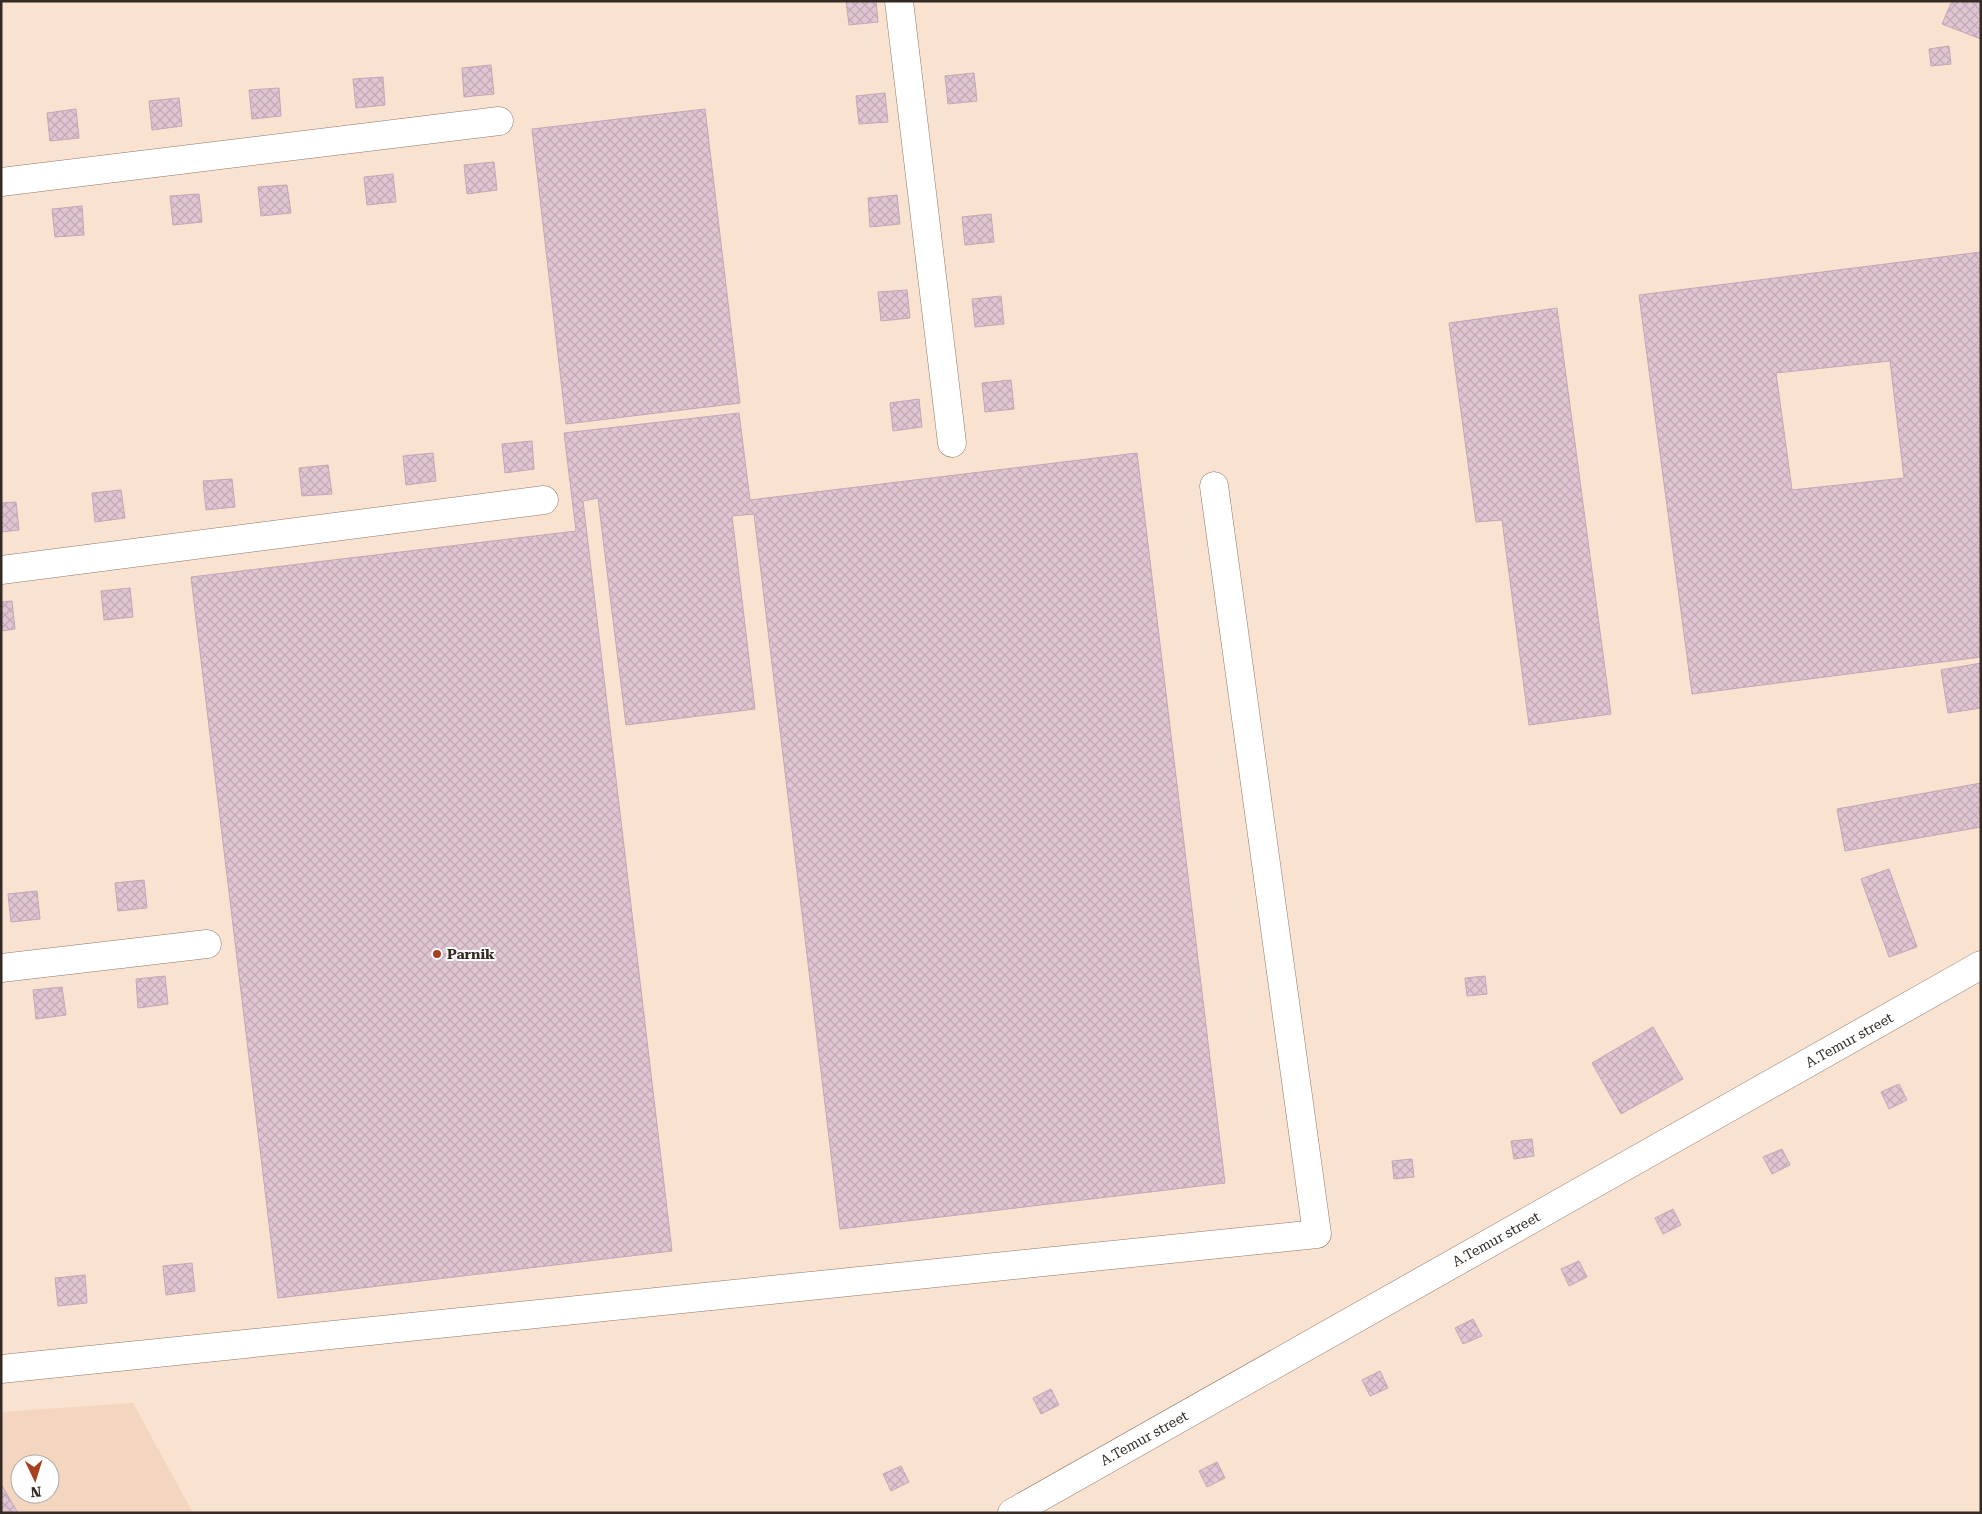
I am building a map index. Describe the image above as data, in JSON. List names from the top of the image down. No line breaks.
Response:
{"streets":{"street":["A.Temur street"]},"places":["Parnik"],"north":"bottom"}
